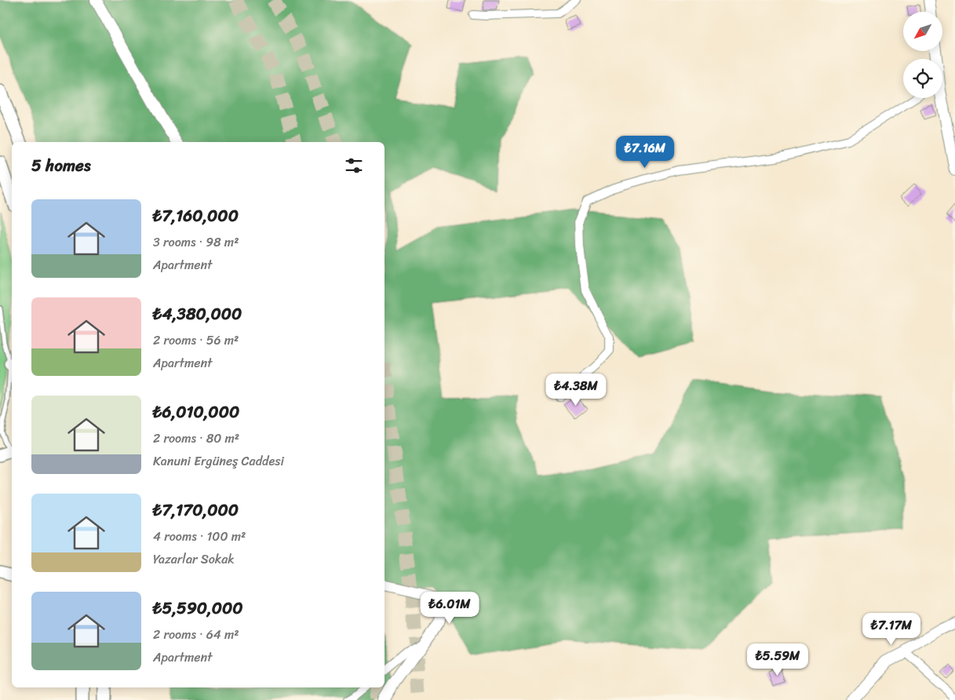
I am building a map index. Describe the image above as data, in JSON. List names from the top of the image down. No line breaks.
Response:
{"north":"bottom left","page":{"price":["₺7.16M","₺4.38M","₺6.01M","₺7.17M","₺5.59M"],"heading":"5 homes","list":[{"name":"₺7,160,000","note":"3 rooms · 98 m² · Apartment"},{"name":"₺4,380,000","note":"2 rooms · 56 m² · Apartment"},{"name":"₺6,010,000","note":"2 rooms · 80 m² · Kanuni Ergüneş Caddesi"},{"name":"₺7,170,000","note":"4 rooms · 100 m² · Yazarlar Sokak"},{"name":"₺5,590,000","note":"2 rooms · 64 m² · Apartment"}]}}
